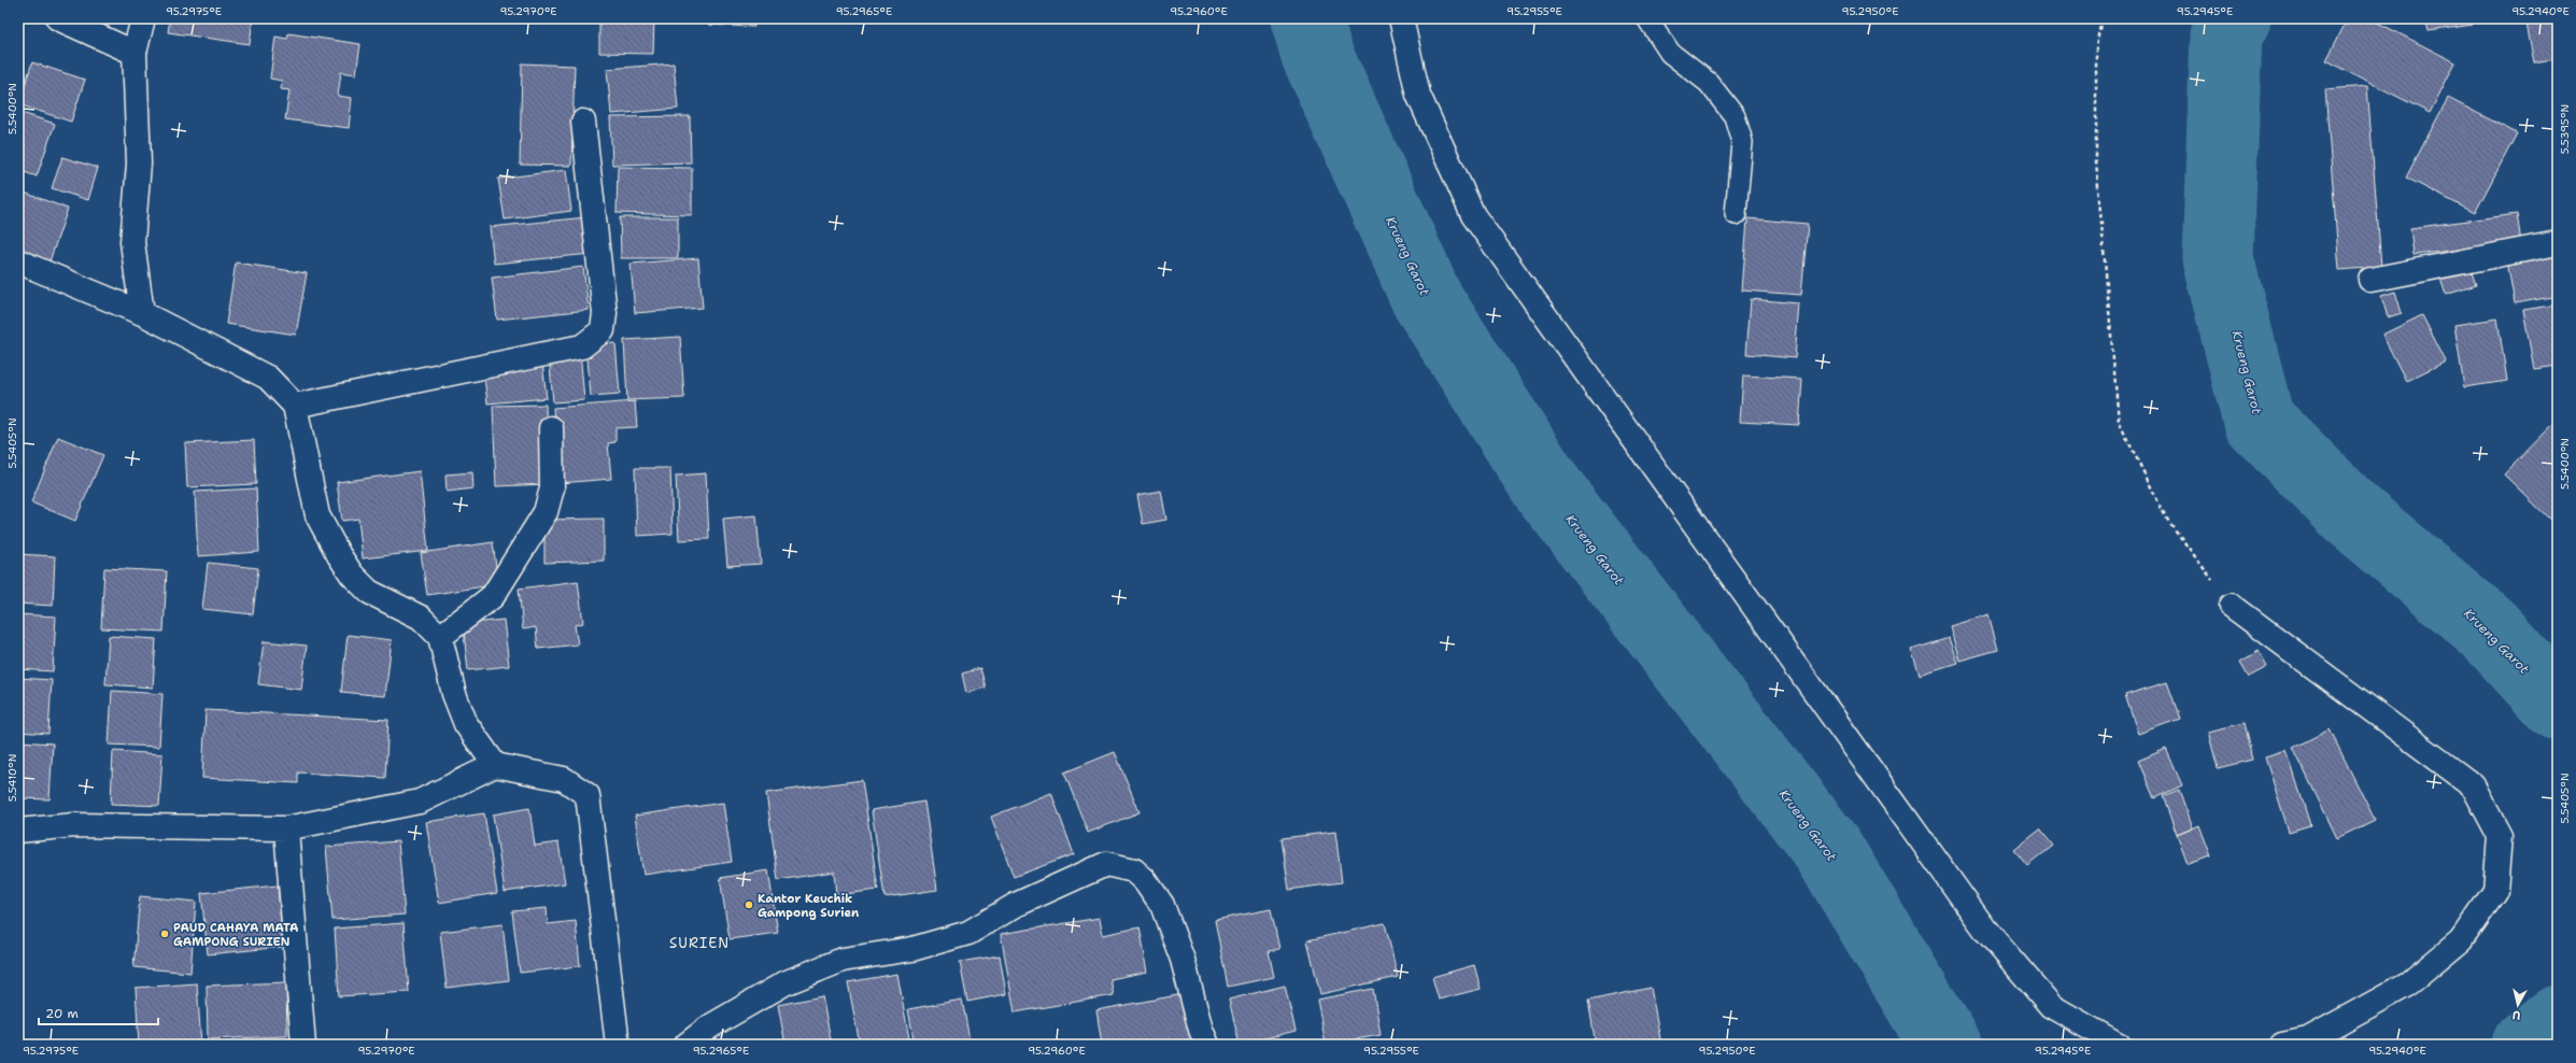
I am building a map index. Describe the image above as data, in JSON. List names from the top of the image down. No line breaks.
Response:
{"districts":["SURIEN"],"water":["Krueng Garot"],"places":["Kantor Keuchik Gampong Surien","PAUD CAHAYA MATA GAMPONG SURIEN"],"scale_bar":"20 m","north":"bottom","coordinates":["95.2975°E","95.2970°E","95.2965°E","95.2960°E","95.2955°E","95.2950°E","95.2945°E","95.2940°E","5.5400°N","5.5395°N","5.5405°N","5.5410°N"]}
